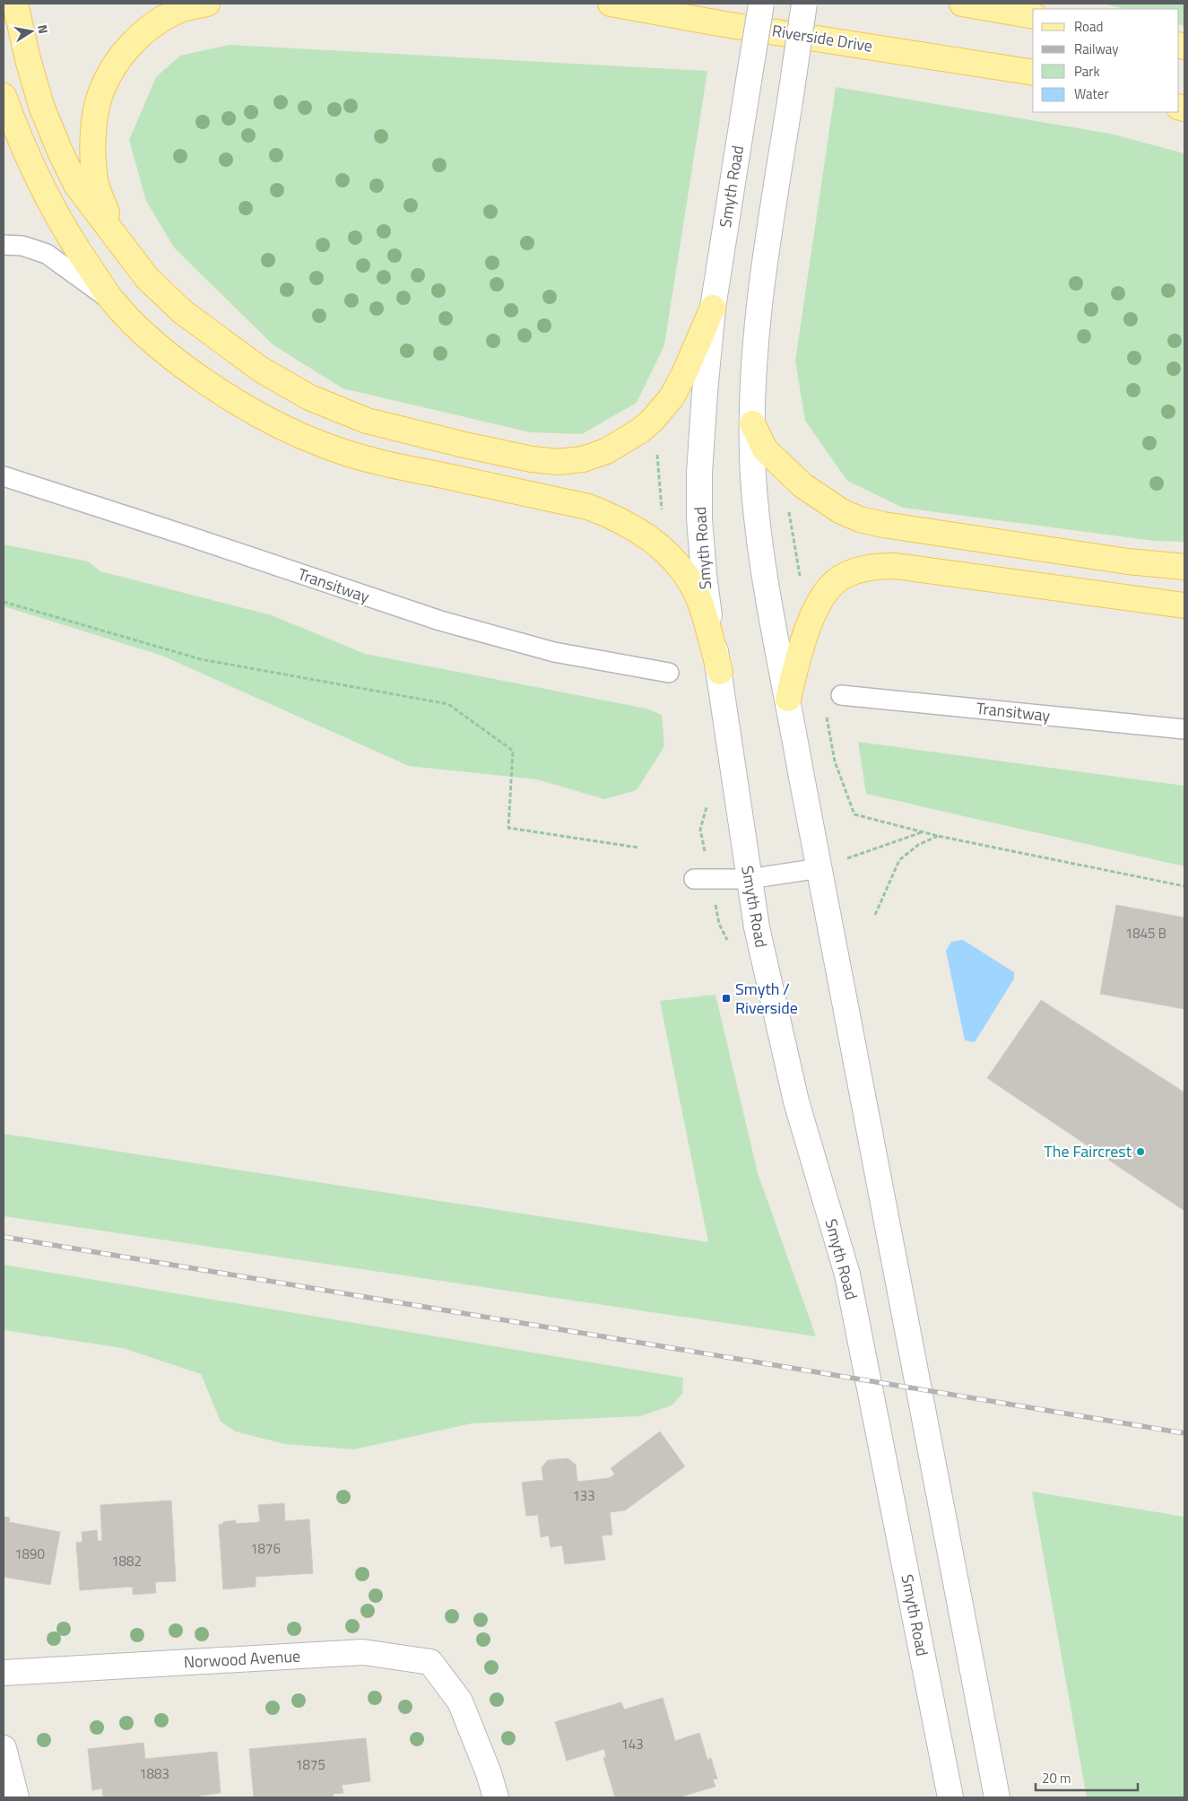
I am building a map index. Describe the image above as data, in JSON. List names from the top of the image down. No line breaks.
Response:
{"streets":{"main road":["Riverside Drive","Smyth Road","Norwood Avenue"],"lane":["Transitway"]},"places":{"transit":["Smyth / Riverside"],"other":["The Faircrest"]},"house_numbers":["1845 B","133","1876","1890","1882","143","1875","1883"],"legend":["Road","Railway","Park","Water"],"scale_bar":"20 m","north":"right"}
